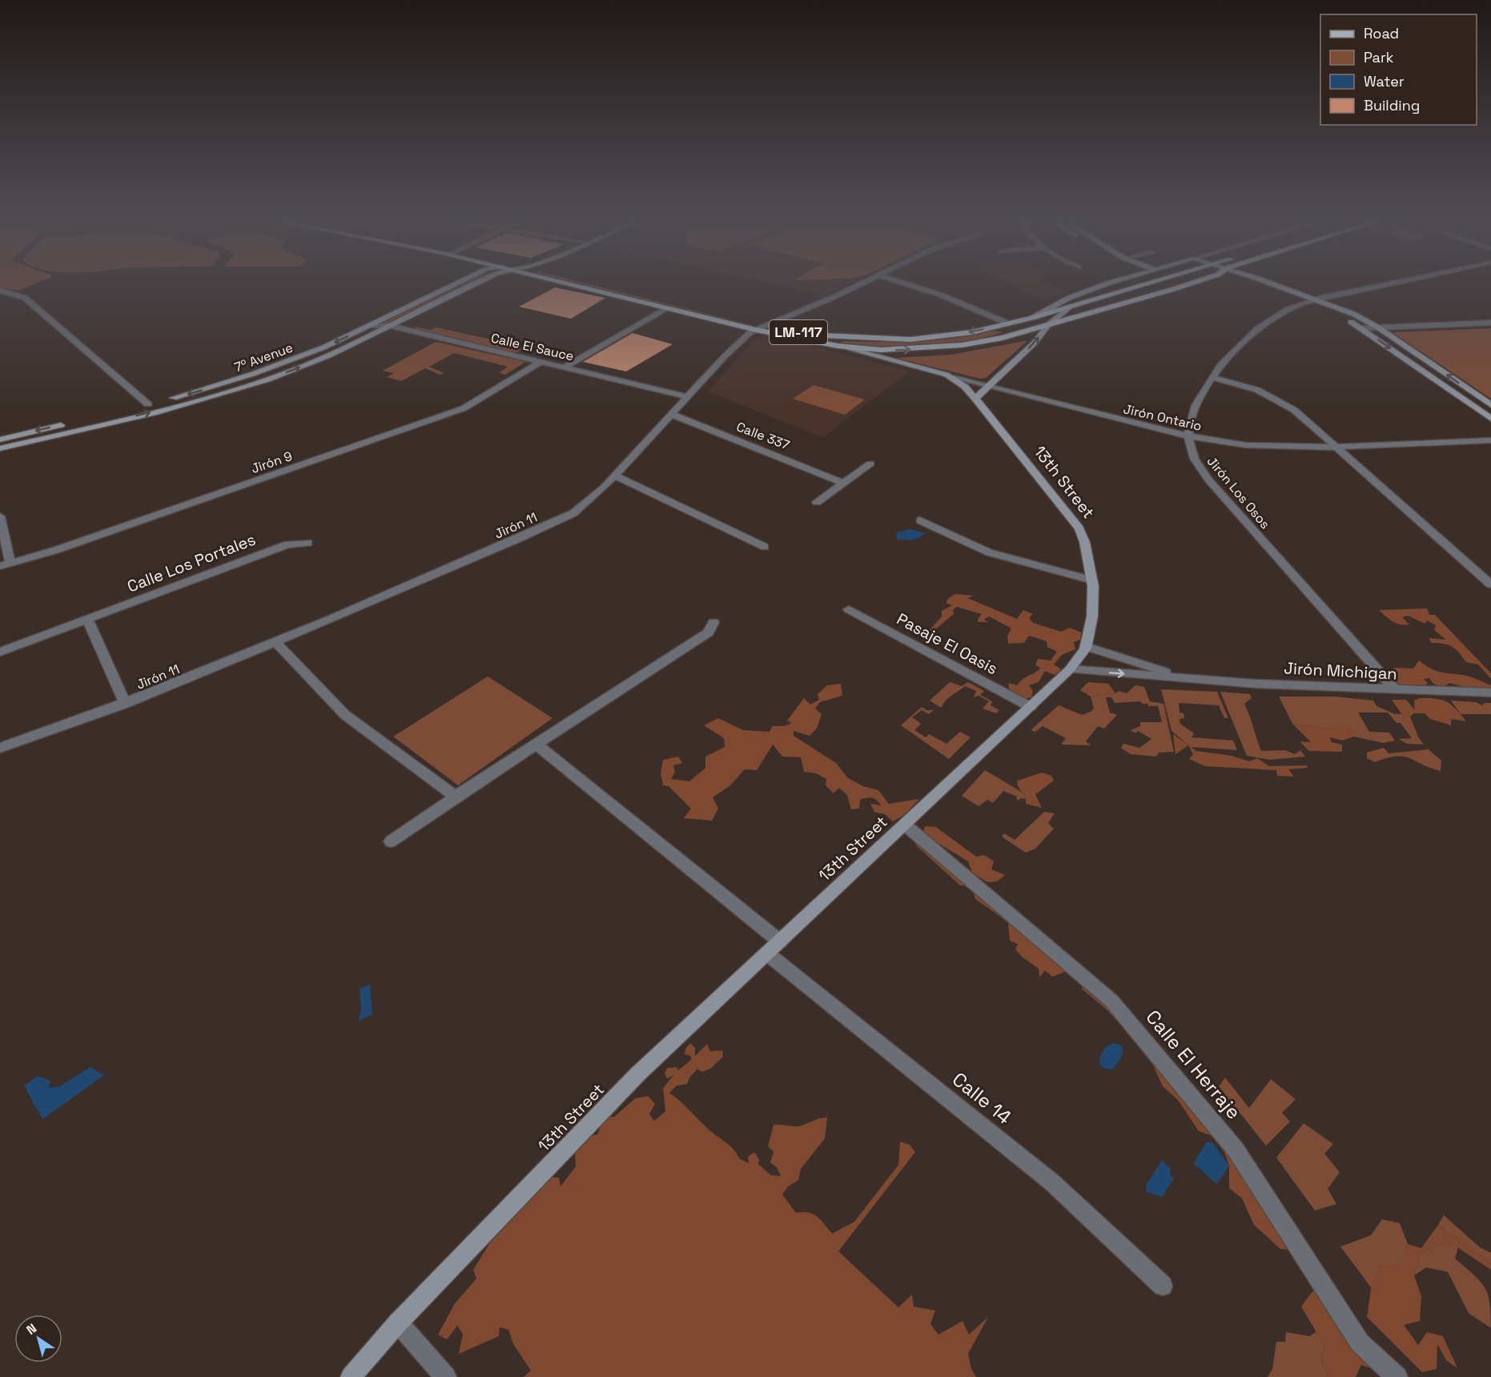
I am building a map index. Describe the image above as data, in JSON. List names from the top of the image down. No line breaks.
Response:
{"streets":{"main road":["LM-117"],"street":["Calle El Sauce","7º Avenue","Jirón Ontario","Calle 337","Jirón 9","13th Street","Jirón Los Osos","Jirón 11","Calle Los Portales","Pasaje El Oasis","Jirón Michigan","Calle El Herraje","Calle 14"]},"crossings":[["LM-117","Jirón Ontario"],["LM-117","Jirón 11"],["Calle El Sauce","7º Avenue"],["Calle El Sauce","Jirón 9"],["Calle El Sauce","Jirón 11"],["Jirón Ontario","13th Street"],["Jirón Ontario","Jirón Los Osos"],["Calle 337","Jirón 11"],["13th Street","Pasaje El Oasis"],["13th Street","Jirón Michigan"],["13th Street","Calle El Herraje"],["13th Street","Calle 14"],["Jirón Los Osos","Jirón Michigan"]],"legend":["Road","Park","Water","Building"],"north":"top left"}
